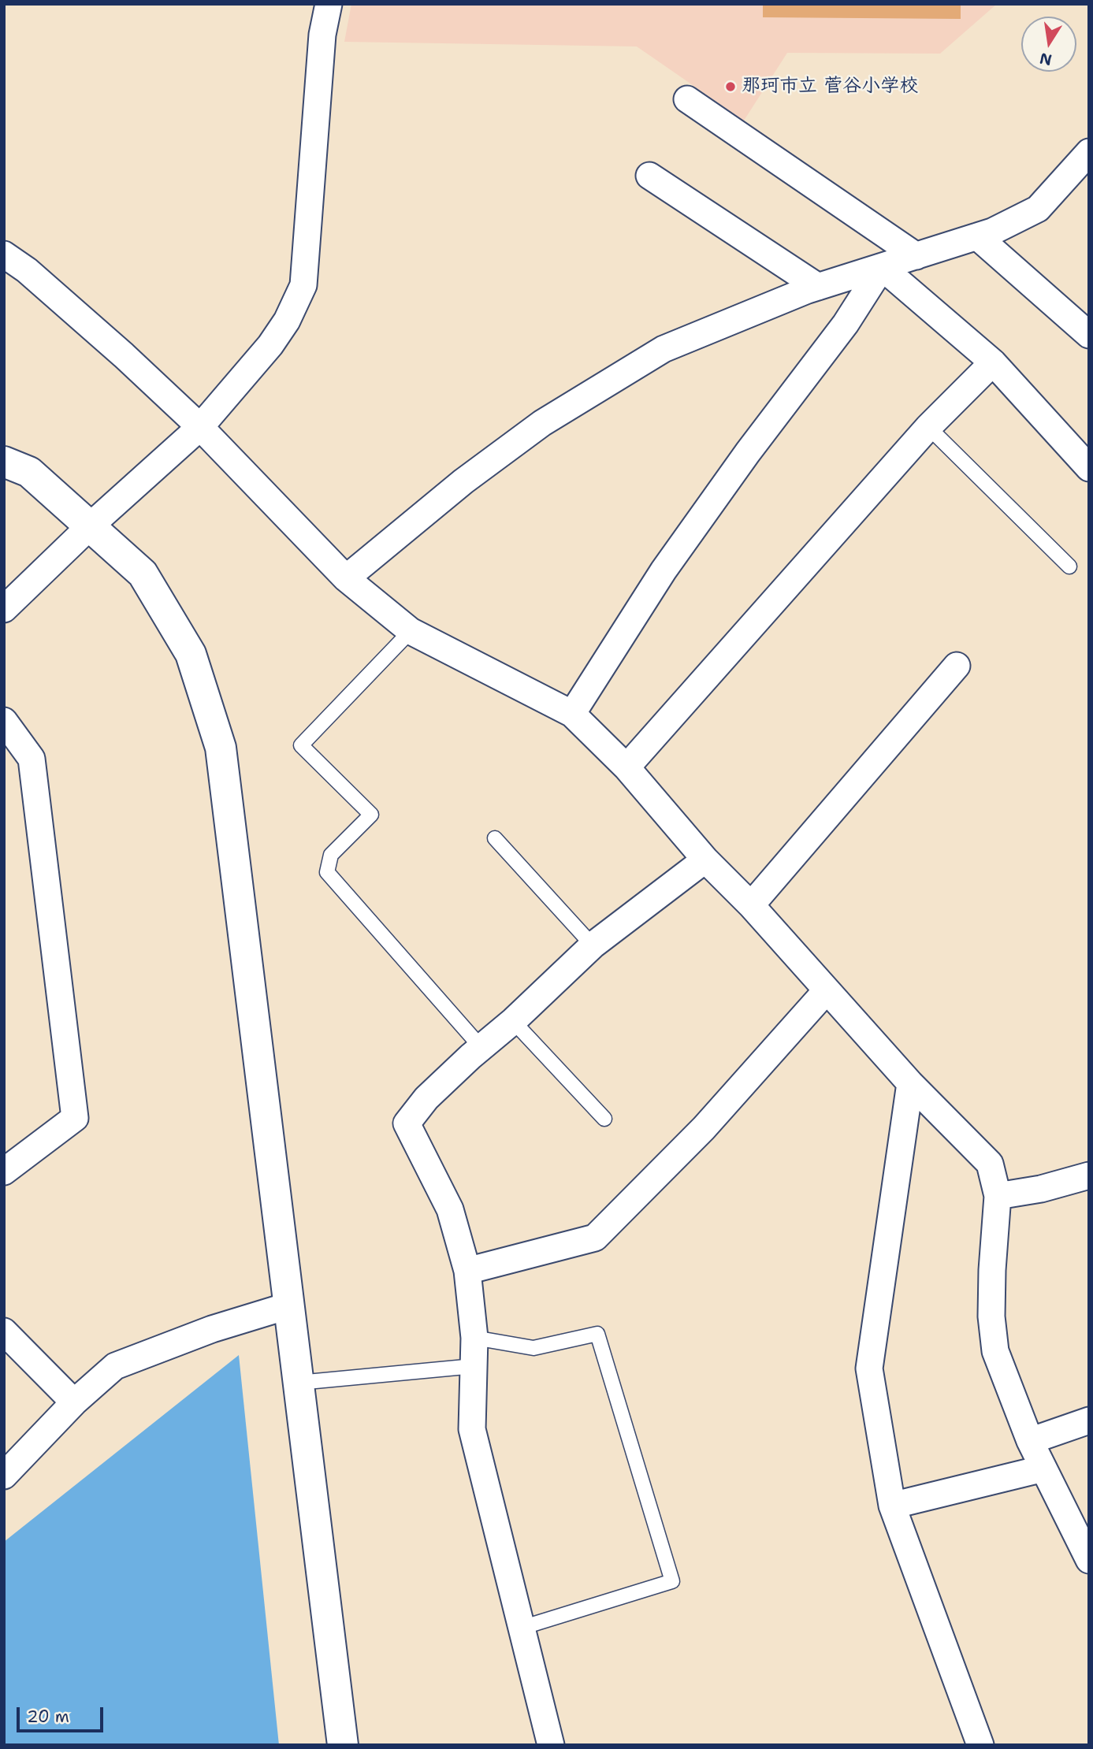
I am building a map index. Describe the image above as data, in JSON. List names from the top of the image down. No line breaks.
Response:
{"places":["那珂市立 菅谷小学校"],"scale_bar":"20 m","north":"bottom"}
